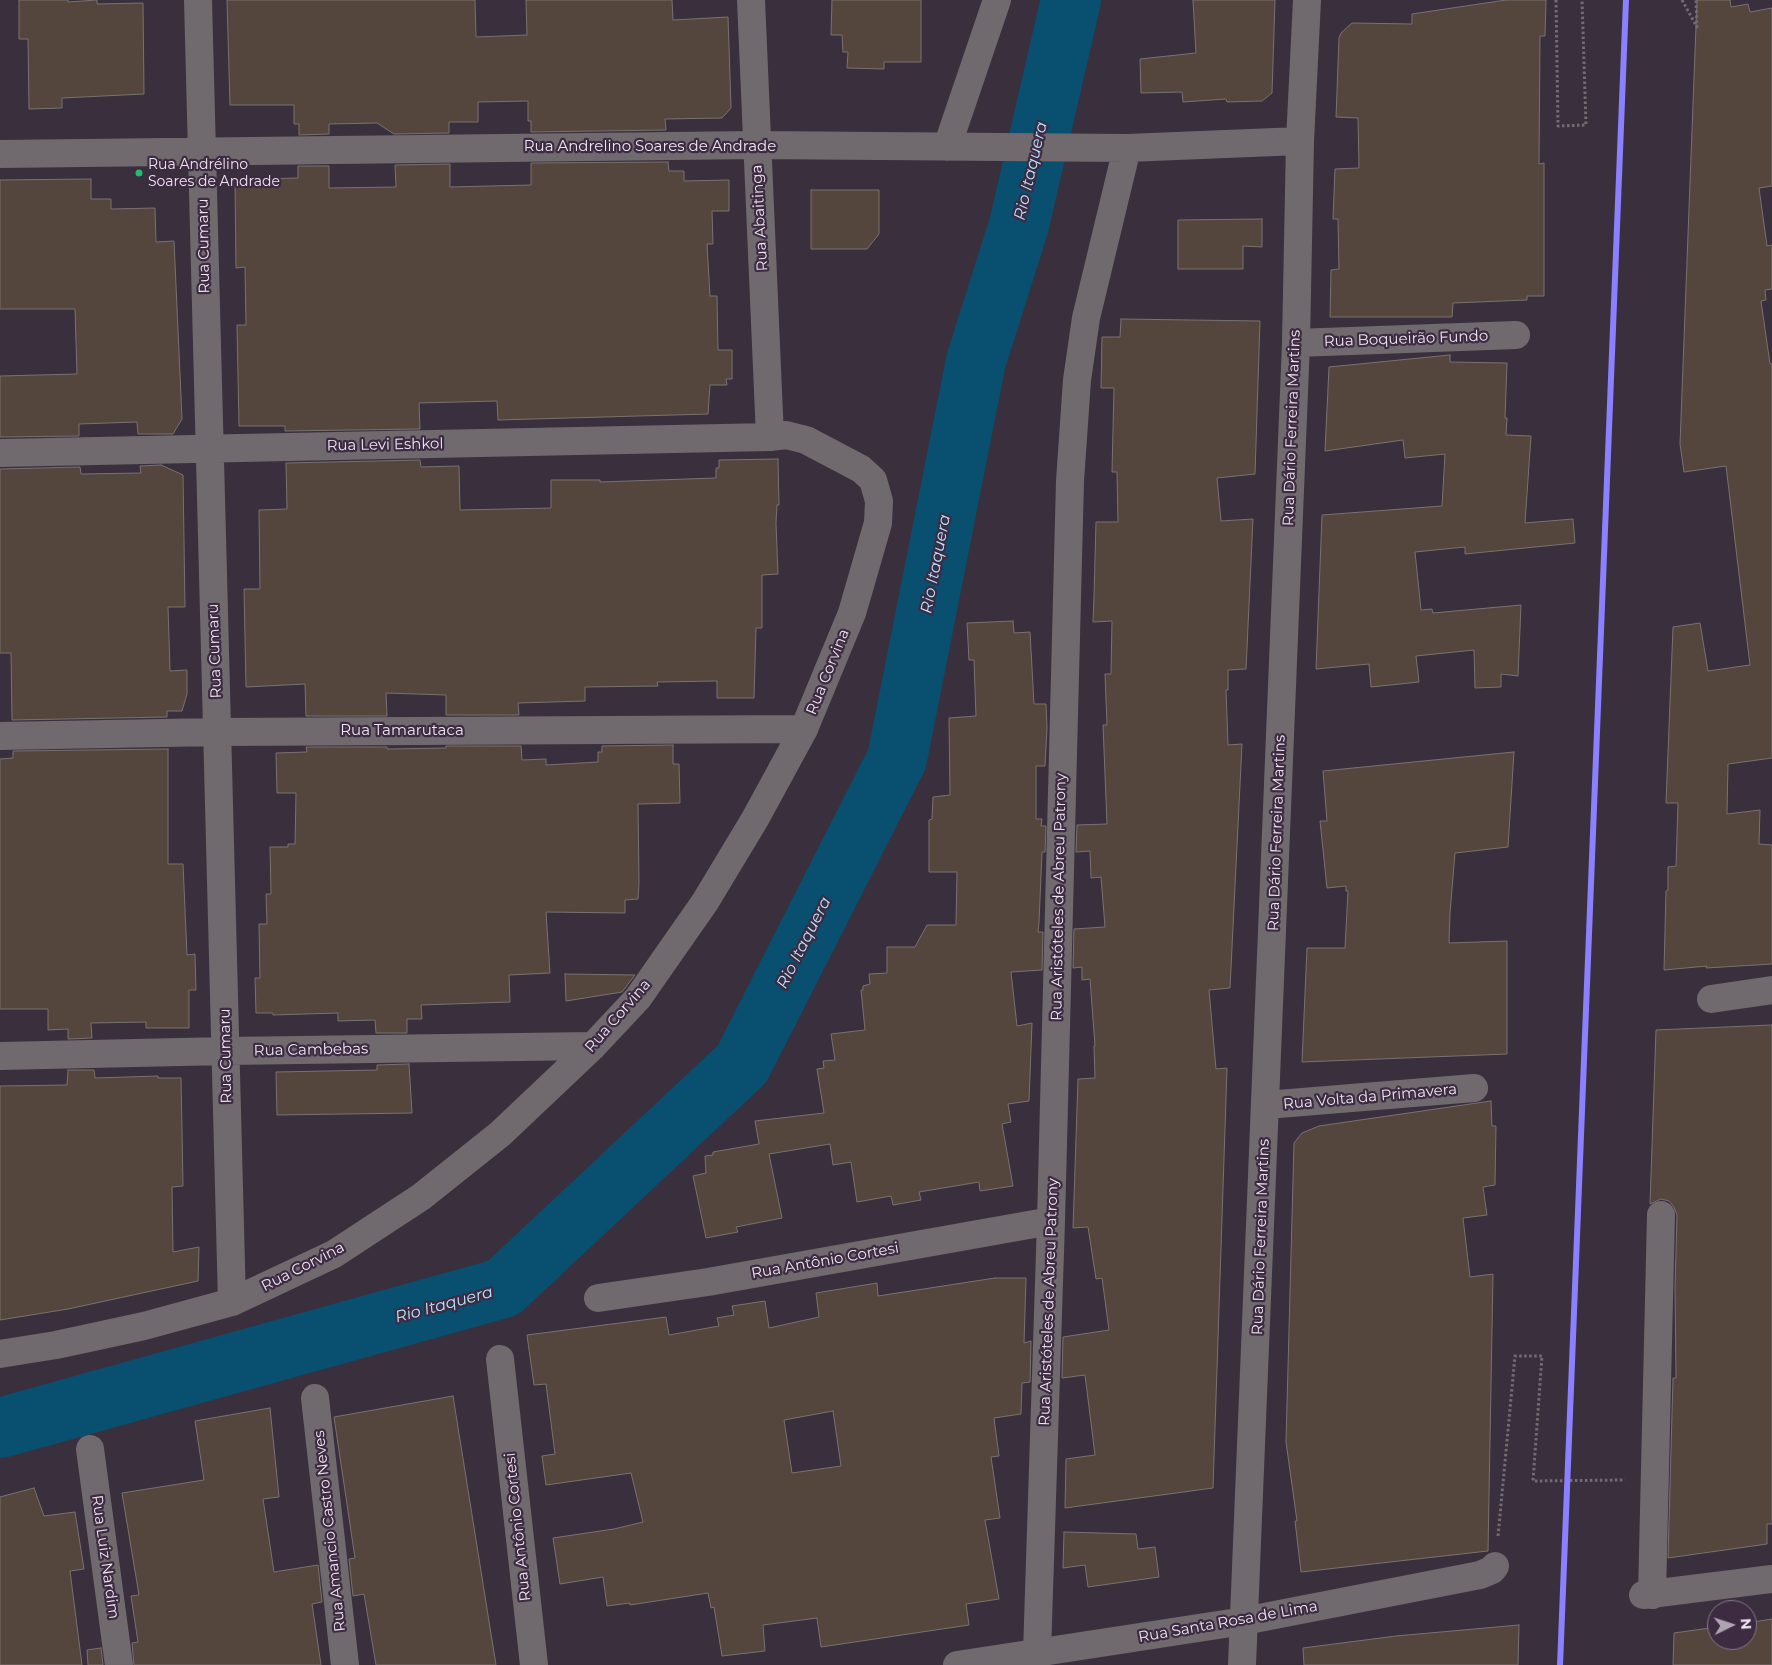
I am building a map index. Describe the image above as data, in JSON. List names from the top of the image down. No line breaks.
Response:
{"streets":{"street":["Rua Andrelino Soares de Andrade","Rua Abaitinga","Rua Cumaru","Rua Boqueirão Fundo","Rua Dário Ferreira Martins","Rua Levi Eshkol","Rua Corvina","Rua Tamarutaca","Rua Aristóteles de Abreu Patrony","Rua Cambebas","Rua Volta da Primavera","Rua Antônio Cortesi","Rua Amancio Castro Neves","Rua Luiz Nardim","Rua Santa Rosa de Lima"]},"crossings":[["Rua Andrelino Soares de Andrade","Rua Abaitinga"],["Rua Andrelino Soares de Andrade","Rua Cumaru"],["Rua Andrelino Soares de Andrade","Rua Dário Ferreira Martins"],["Rua Andrelino Soares de Andrade","Rua Aristóteles de Abreu Patrony"],["Rua Abaitinga","Rua Levi Eshkol"],["Rua Abaitinga","Rua Corvina"],["Rua Cumaru","Rua Levi Eshkol"],["Rua Cumaru","Rua Corvina"],["Rua Cumaru","Rua Tamarutaca"],["Rua Cumaru","Rua Cambebas"],["Rua Boqueirão Fundo","Rua Dário Ferreira Martins"],["Rua Dário Ferreira Martins","Rua Volta da Primavera"],["Rua Dário Ferreira Martins","Rua Santa Rosa de Lima"],["Rua Levi Eshkol","Rua Corvina"],["Rua Corvina","Rua Tamarutaca"],["Rua Corvina","Rua Cambebas"],["Rua Aristóteles de Abreu Patrony","Rua Antônio Cortesi"],["Rua Aristóteles de Abreu Patrony","Rua Santa Rosa de Lima"]],"water":["Rio Itaquera"],"places":["Rua Andrélino Soares de Andrade"],"north":"right"}
